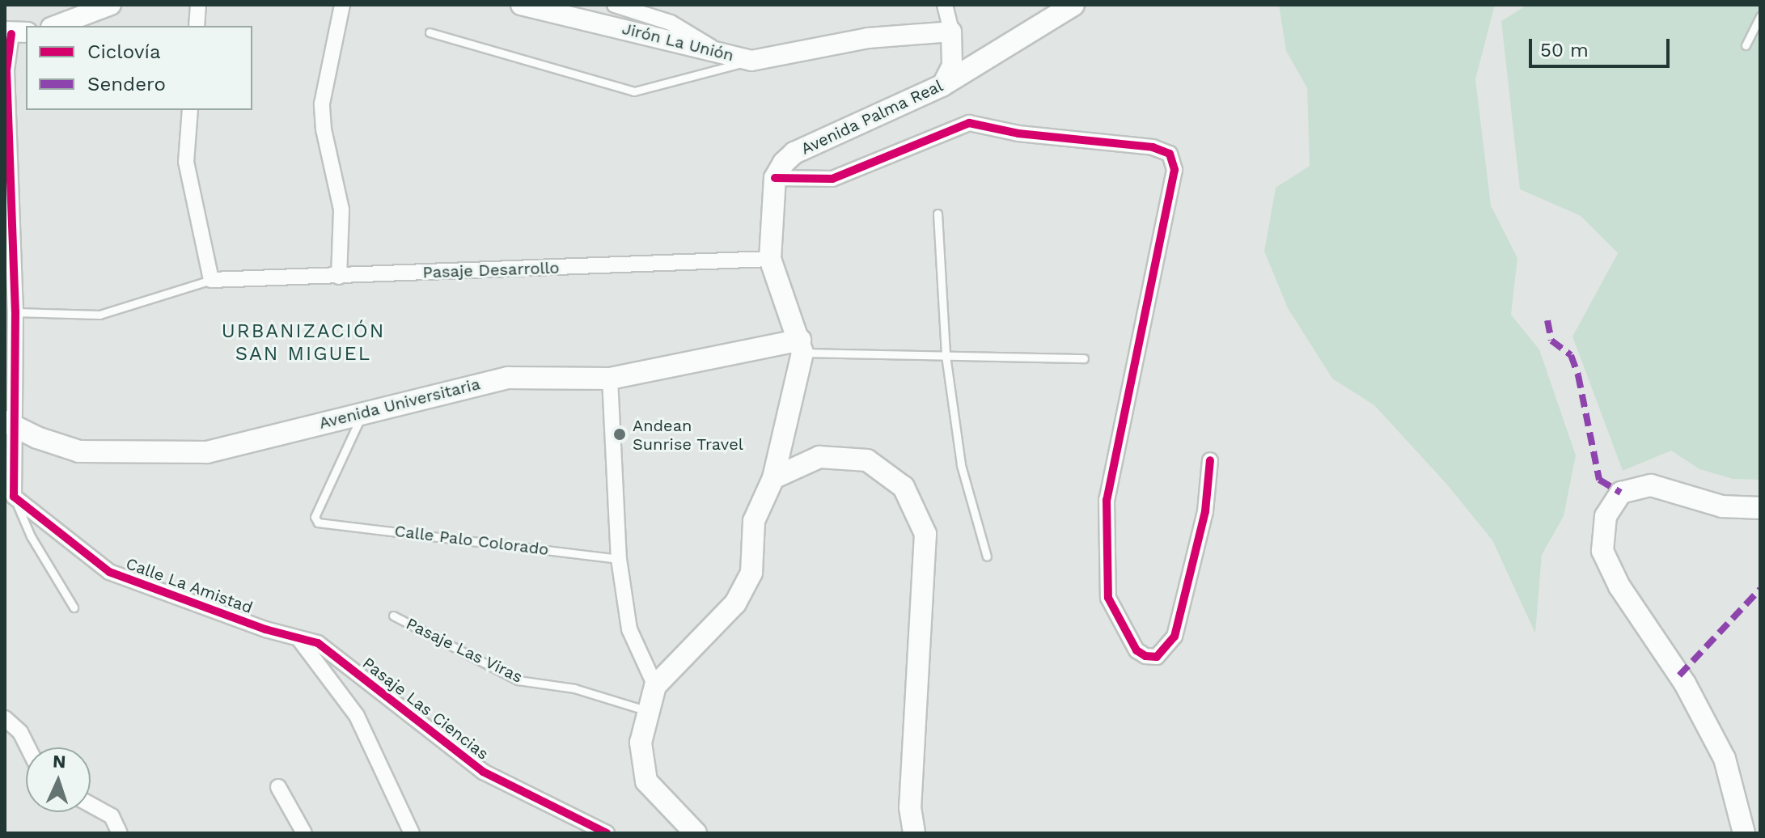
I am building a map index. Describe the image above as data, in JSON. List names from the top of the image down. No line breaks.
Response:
{"streets":{"main road":["Avenida Palma Real","Avenida Universitaria"],"street":["Jirón La Unión","Pasaje Desarrollo","Calle La Amistad","Pasaje Las Ciencias"],"lane":["Calle Palo Colorado","Pasaje Las Viras"]},"crossings":[["Avenida Universitaria","Calle Palo Colorado"],["Calle La Amistad","Pasaje Las Ciencias"]],"districts":["URBANIZACIÓN SAN MIGUEL"],"places":["Andean Sunrise Travel"],"legend":["Ciclovía","Sendero"],"scale_bar":"50 m","north":"top"}
